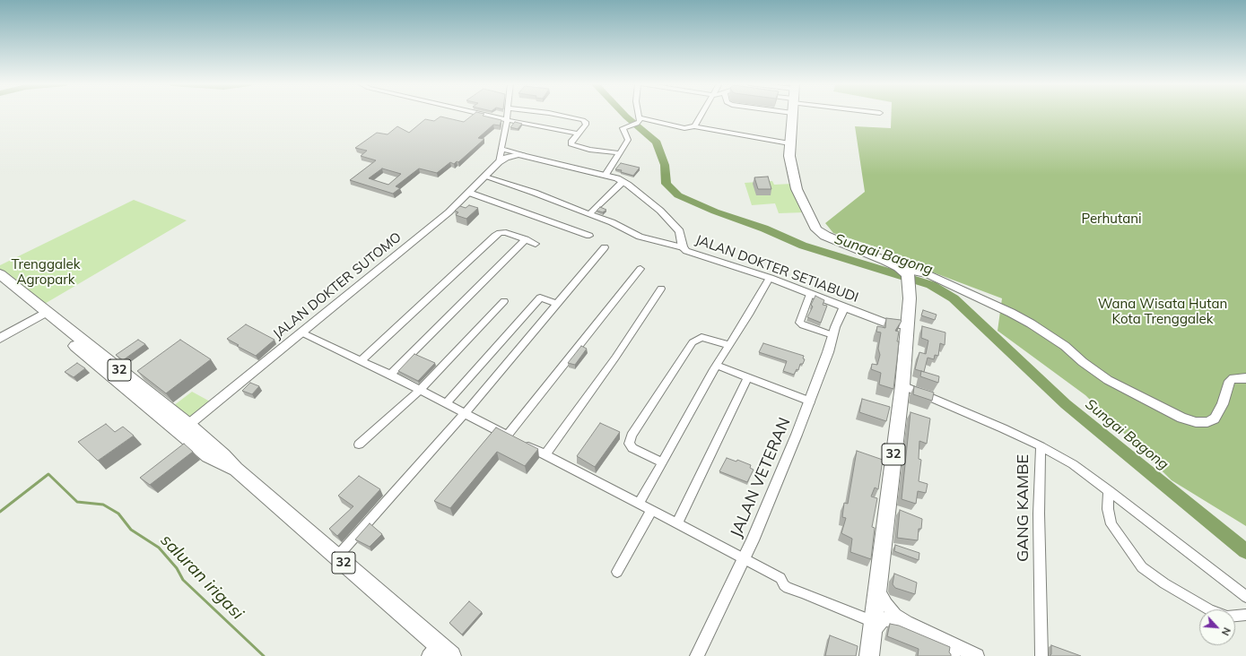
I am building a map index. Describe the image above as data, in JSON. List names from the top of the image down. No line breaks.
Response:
{"streets":{"highway":["32"],"street":["JALAN DOKTER SETIABUDI","JALAN DOKTER SUTOMO","JALAN VETERAN","GANG KAMBE"]},"crossings":[["JALAN DOKTER SETIABUDI","32"],["JALAN DOKTER SETIABUDI","JALAN VETERAN"],["JALAN DOKTER SUTOMO","32"],["32","GANG KAMBE"]],"water":["Sungai Bagong","saluran irigasi"],"parks":["Perhutani","Trenggalek Agropark","Wana Wisata Hutan Kota Trenggalek"],"north":"bottom right"}
